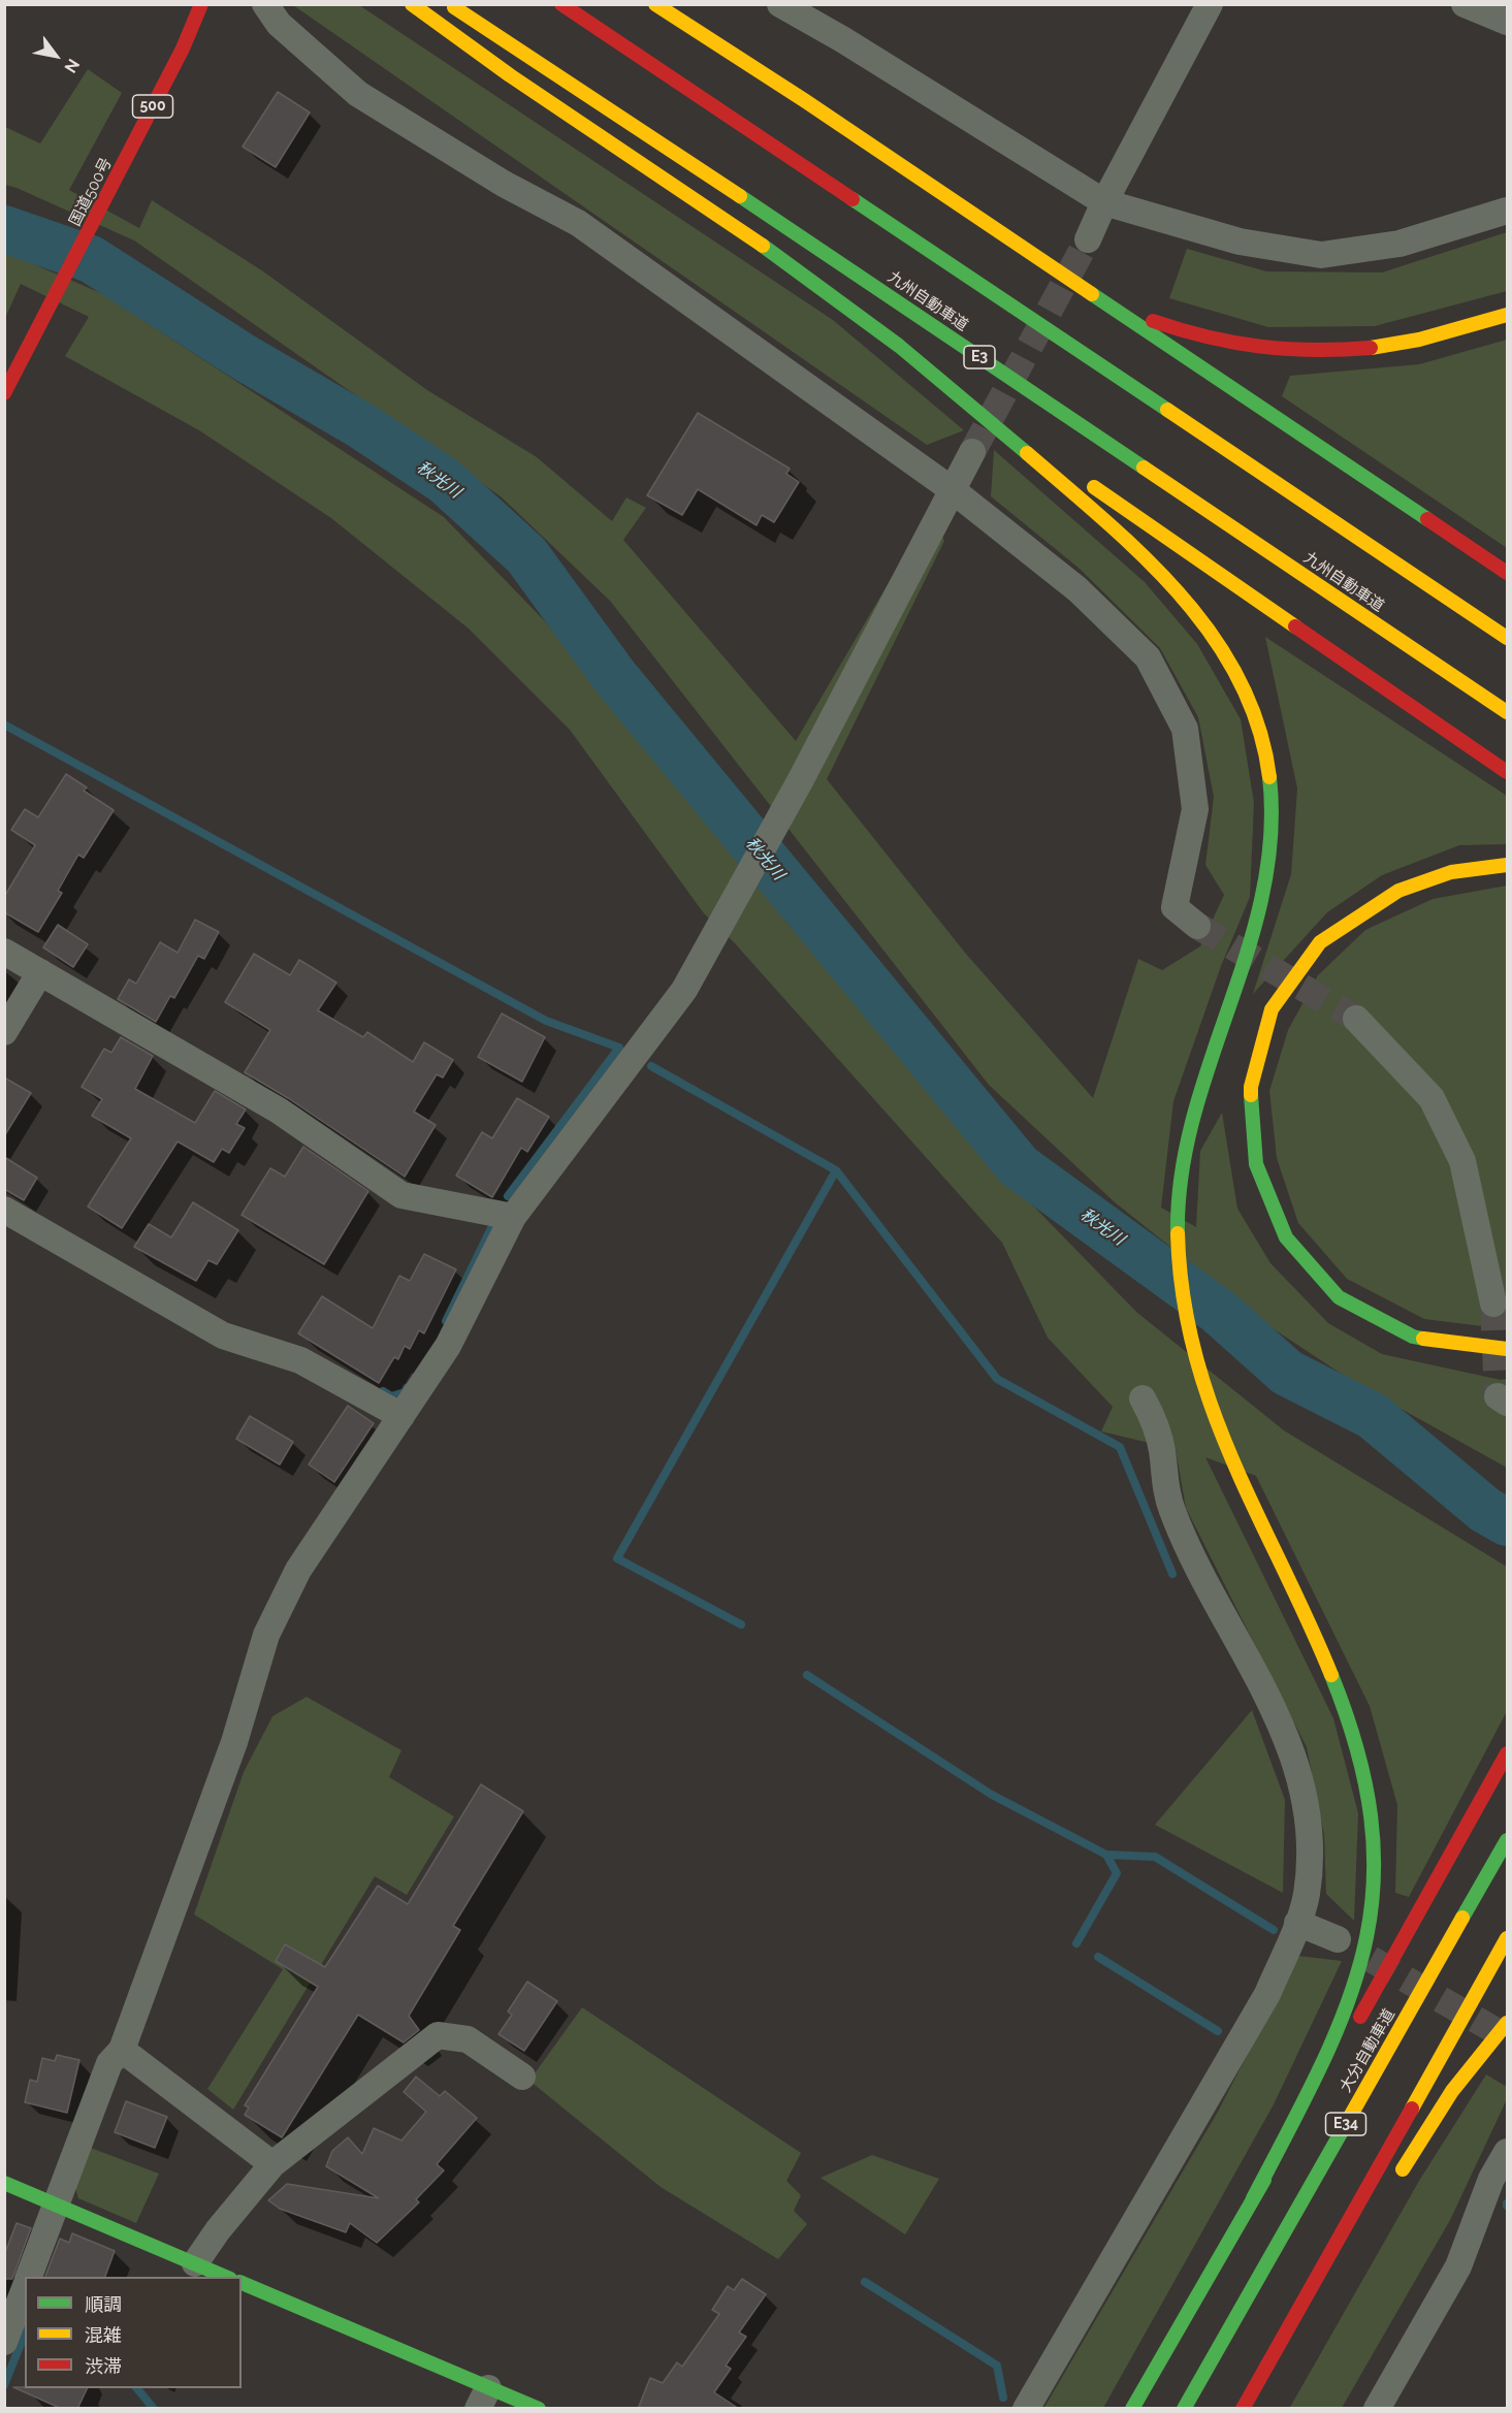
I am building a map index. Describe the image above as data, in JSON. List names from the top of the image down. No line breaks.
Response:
{"streets":{"main road":["500","国道500号","九州自動車道","E3","大分自動車道","E34"]},"water":["秋光川"],"legend":["順調","混雑","渋滞"],"north":"bottom right"}
